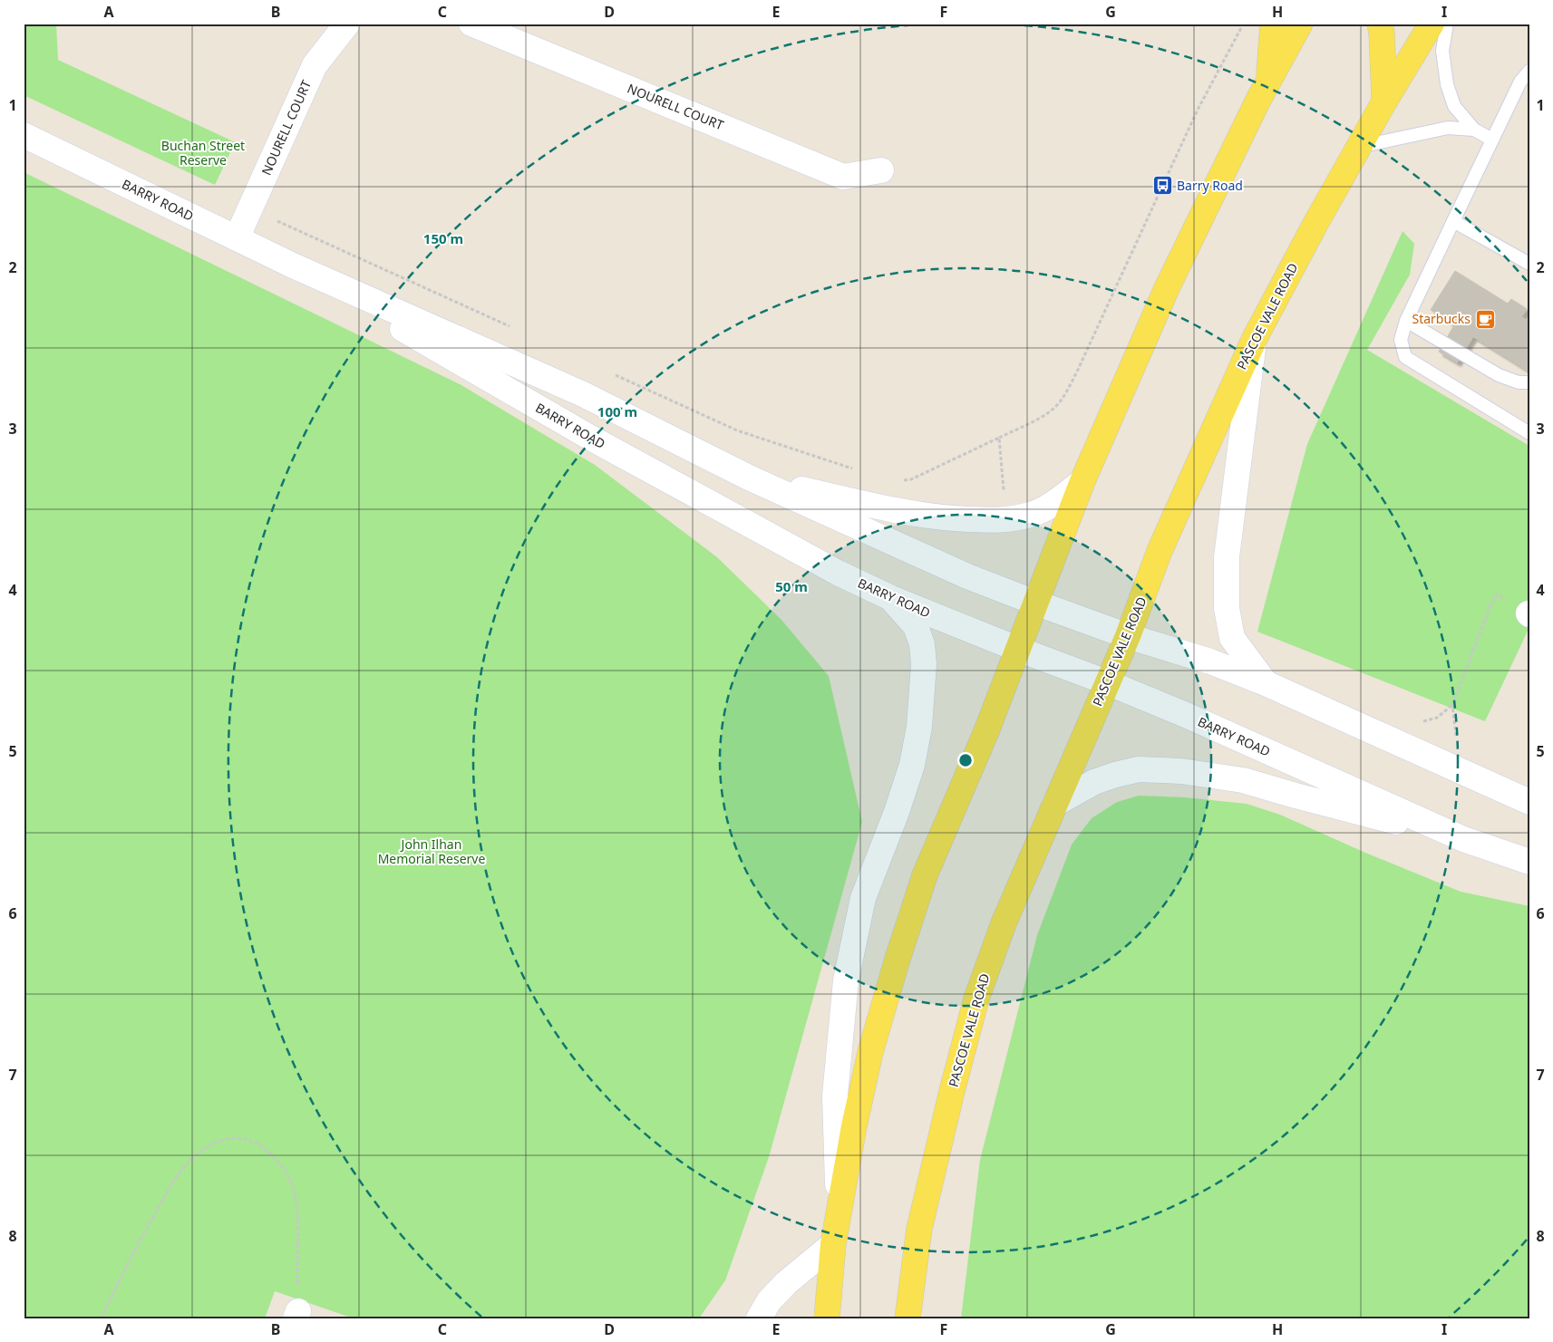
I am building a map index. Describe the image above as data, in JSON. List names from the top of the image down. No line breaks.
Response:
{"streets":{"main road":["PASCOE VALE ROAD"],"street":["NOURELL COURT","BARRY ROAD"]},"crossings":[["NOURELL COURT","BARRY ROAD"],["BARRY ROAD","PASCOE VALE ROAD"]],"parks":["Buchan Street Reserve","John Ilhan Memorial Reserve"],"places":{"bus stop":["Barry Road"],"cafe":["Starbucks"]},"grid":{"columns":["A","B","C","D","E","F","G","H","I"],"rows":["1","2","3","4","5","6","7","8"]},"rings":["150 m","100 m","50 m"]}
